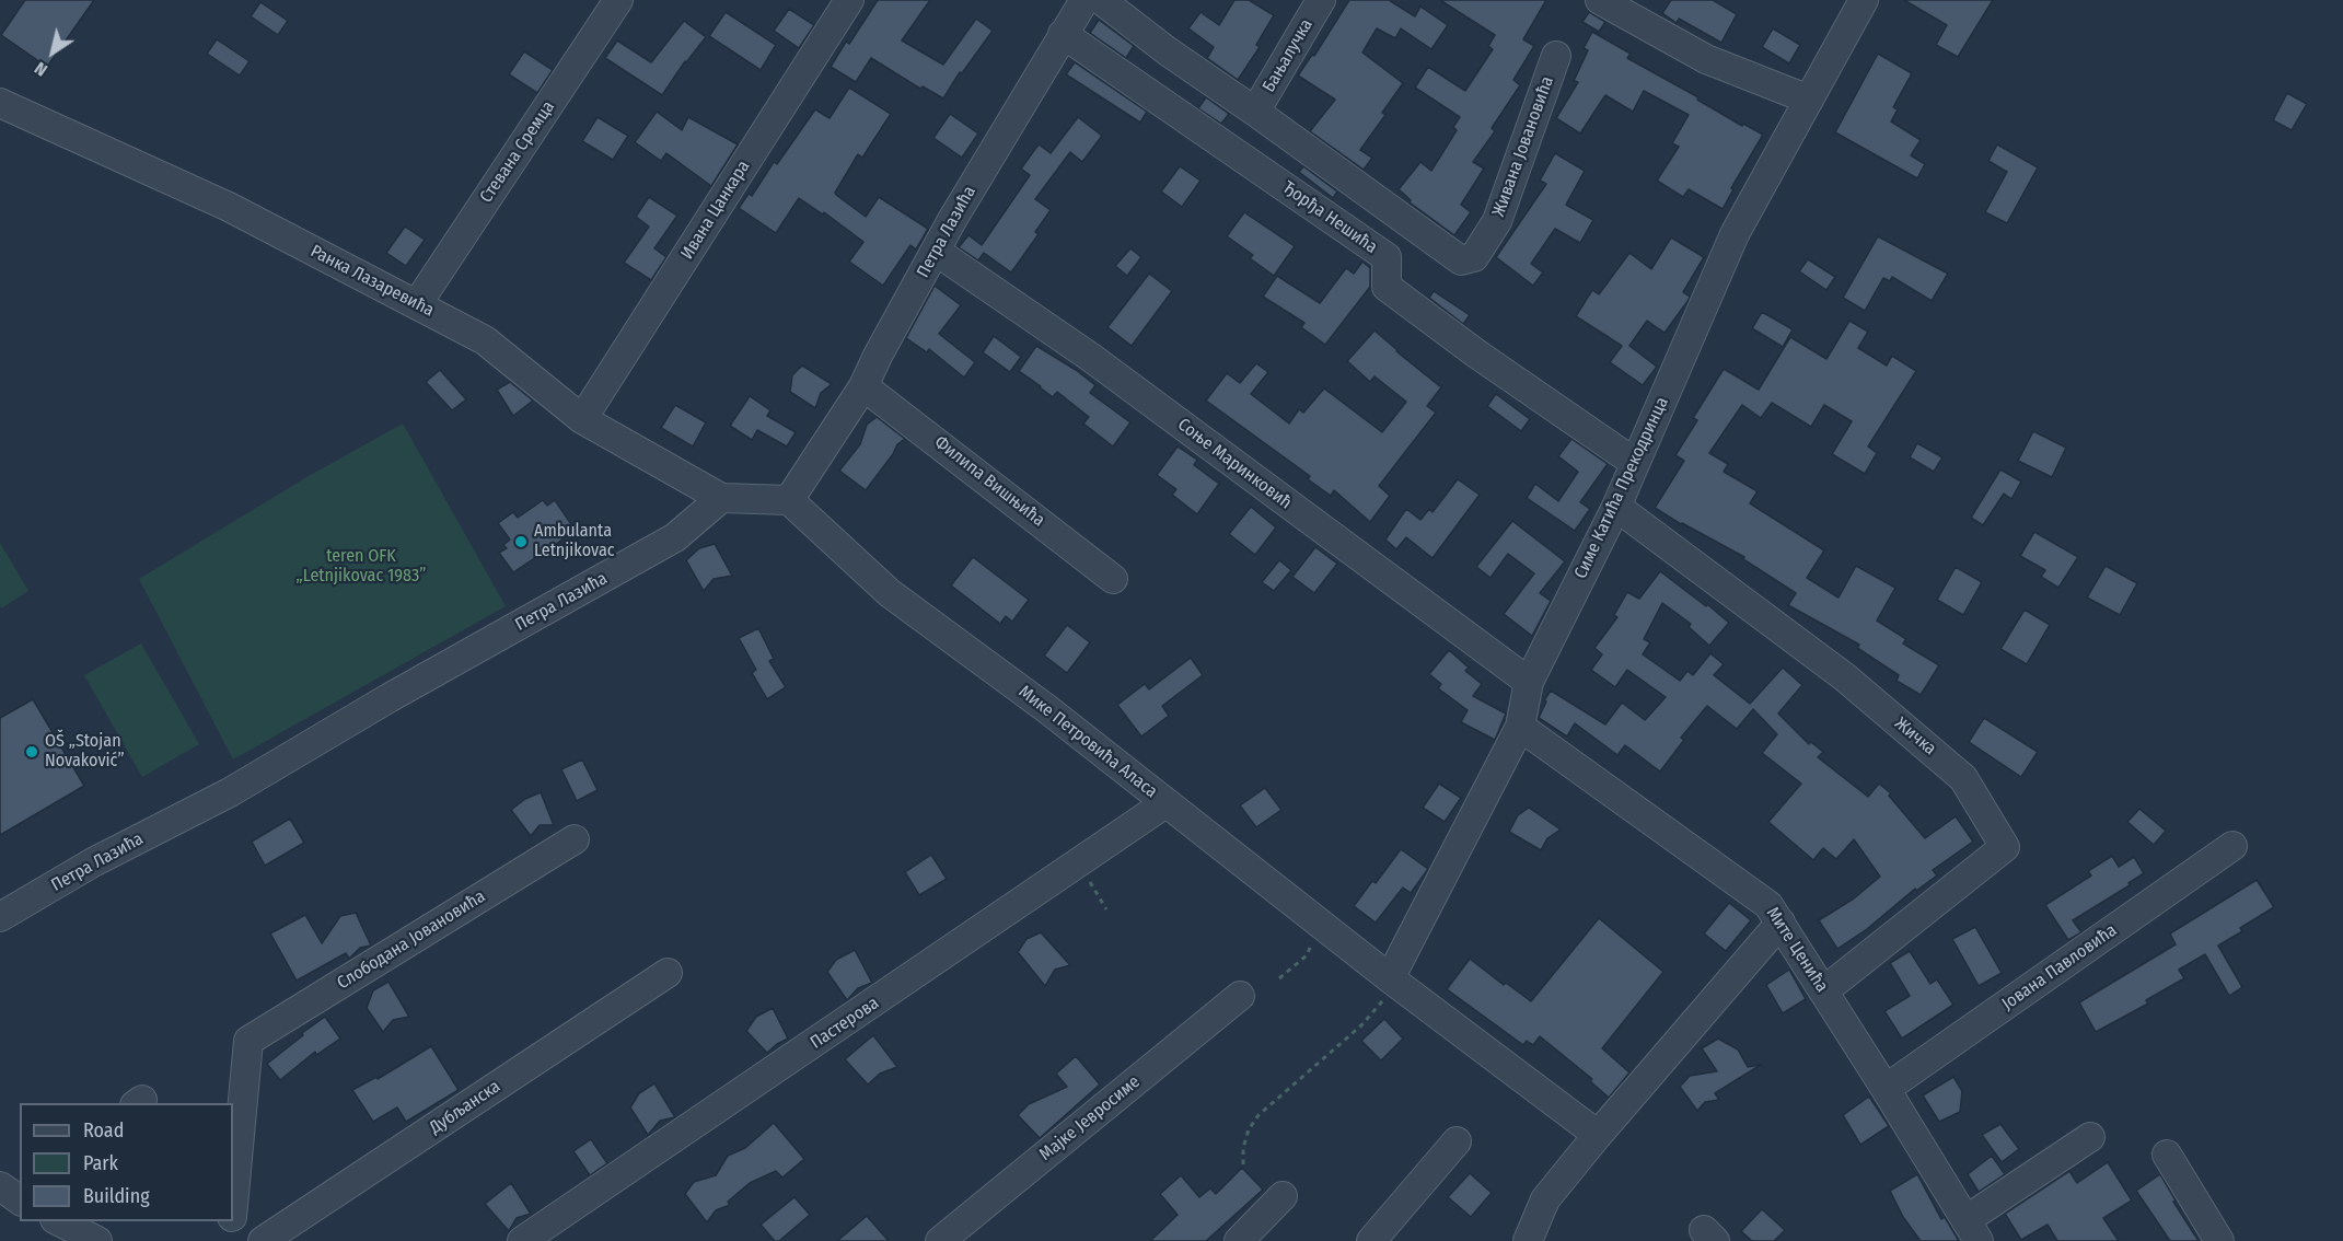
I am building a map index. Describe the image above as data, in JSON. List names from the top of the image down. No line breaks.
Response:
{"streets":{"street":["Бањалучка","Живана Јовановића","Стевана Сремца","Ивана Цанкара","Ђорђа Нешића","Петра Лазића","Ранка Лазаревића","Соње Маринковић","Филипа Вишњића","Симе Катића Прекодринца","Жичка","Мике Петровића Аласа","Слободана Јовановића","Мите Ценића","Јована Павловића","Пастерова","Дубљанска","Мајке Јевросиме"]},"crossings":[["Бањалучка","Живана Јовановића"],["Стевана Сремца","Ранка Лазаревића"],["Ивана Цанкара","Ранка Лазаревића"],["Ђорђа Нешића","Петра Лазића"],["Ђорђа Нешића","Симе Катића Прекодринца"],["Петра Лазића","Ранка Лазаревића"],["Петра Лазића","Соње Маринковић"],["Петра Лазића","Филипа Вишњића"],["Петра Лазића","Мике Петровића Аласа"],["Соње Маринковић","Симе Катића Прекодринца"],["Симе Катића Прекодринца","Жичка"],["Симе Катића Прекодринца","Мике Петровића Аласа"],["Симе Катића Прекодринца","Мите Ценића"],["Жичка","Мите Ценића"],["Мике Петровића Аласа","Пастерова"],["Мите Ценића","Јована Павловића"]],"parks":["teren OFK „Letnjikovac 1983”"],"places":["Ambulanta Letnjikovac","OŠ „Stojan Novaković”"],"legend":["Road","Park","Building"],"north":"bottom left"}
